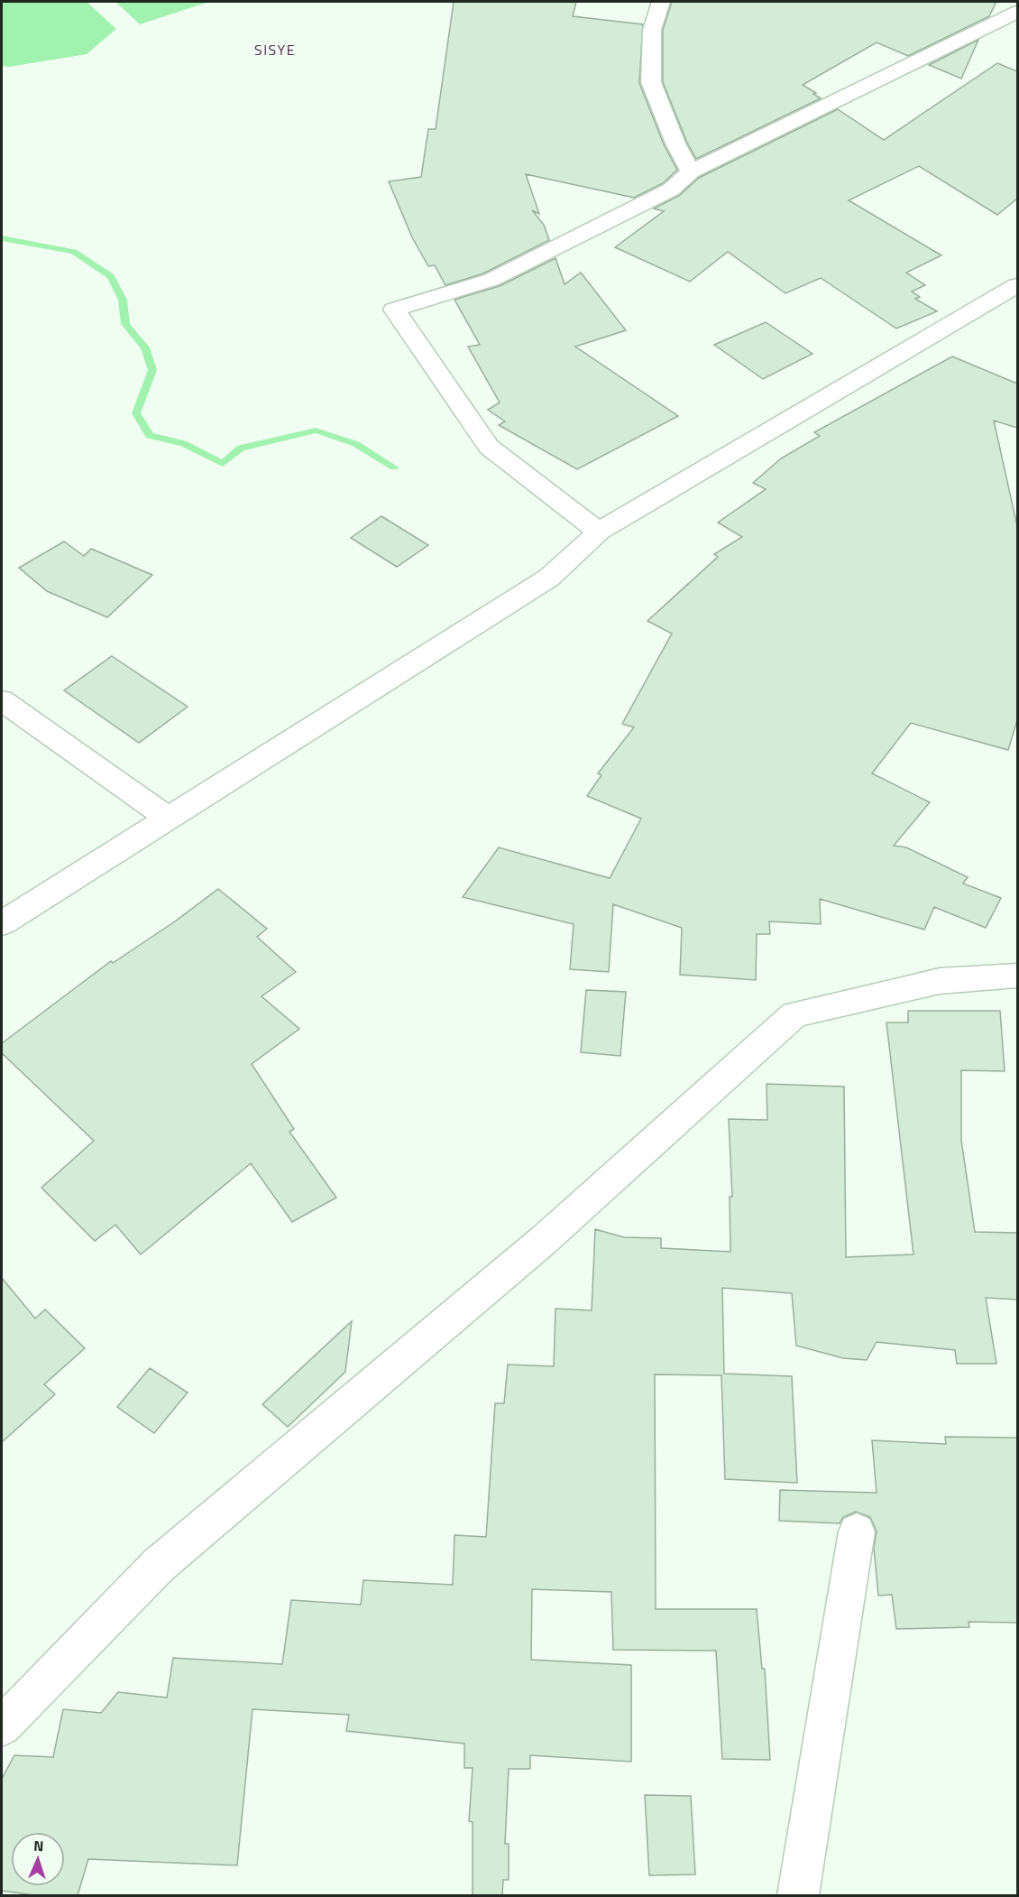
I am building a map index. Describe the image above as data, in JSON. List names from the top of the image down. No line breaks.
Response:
{"districts":["SISYE"],"north":"top"}
